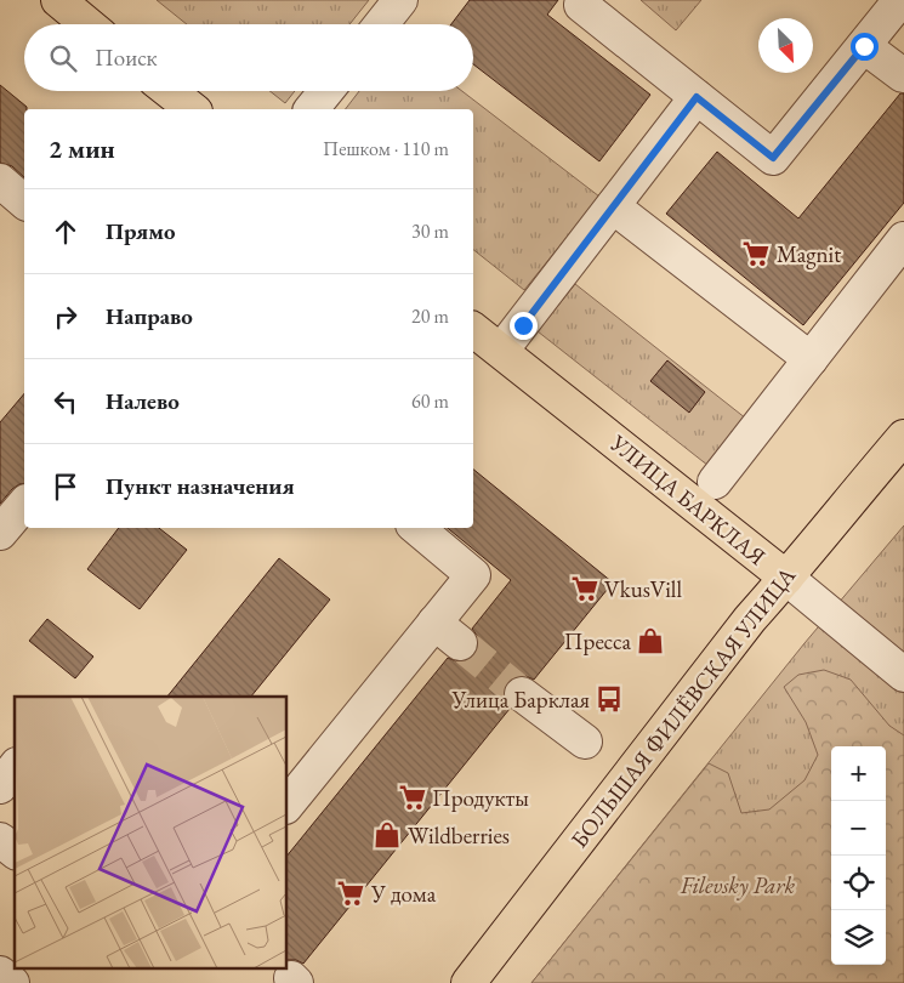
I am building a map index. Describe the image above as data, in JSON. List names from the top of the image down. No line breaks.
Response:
{"streets":{"main road":["УЛИЦА БАРКЛАЯ","БОЛЬШАЯ ФИЛЁВСКАЯ УЛИЦА"]},"crossings":[["УЛИЦА БАРКЛАЯ","БОЛЬШАЯ ФИЛЁВСКАЯ УЛИЦА"]],"parks":["Filevsky Park"],"places":{"supermarket":["Magnit","VkusVill","Продукты","У дома"],"shop":["Пресса","Wildberries"],"bus stop":["Улица Барклая"]},"north":"bottom right","page":{"search":"Поиск","heading":["2 мин","Пешком · 110 m"],"list":[["Прямо","30 m"],["Направо","20 m"],["Налево","60 m"],"Пункт назначения"],"map_buttons":["+","−"]}}
